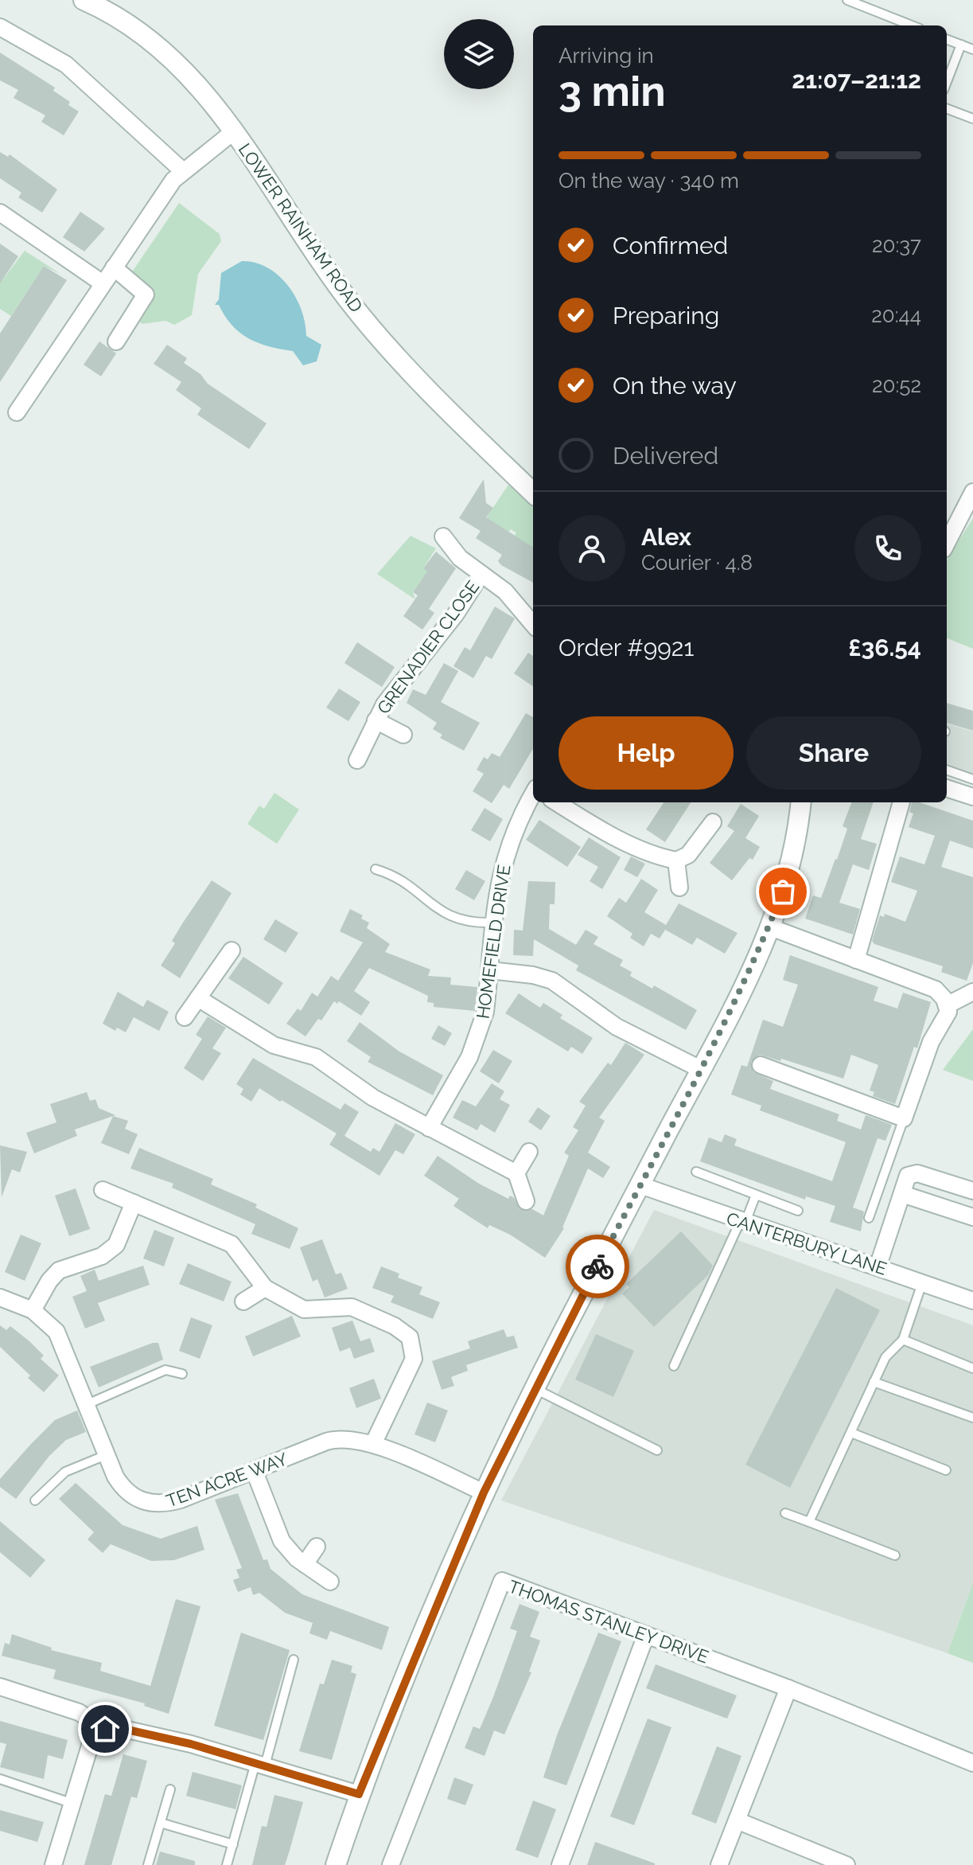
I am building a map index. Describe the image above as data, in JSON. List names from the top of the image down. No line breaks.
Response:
{"streets":{"street":["LOWER RAINHAM ROAD","GRENADIER CLOSE","HOMEFIELD DRIVE","CANTERBURY LANE","TEN ACRE WAY","THOMAS STANLEY DRIVE"]},"page":{"heading":["3 min","Arriving in","21:07–21:12"],"panel":["Alex","Courier · 4.8","Order #9921","£36.54"],"bar":"On the way · 340 m","list":[["Confirmed","20:37"],["Preparing","20:44"],["On the way","20:52"],"Delivered"],"buttons":["Help","Share"]}}
